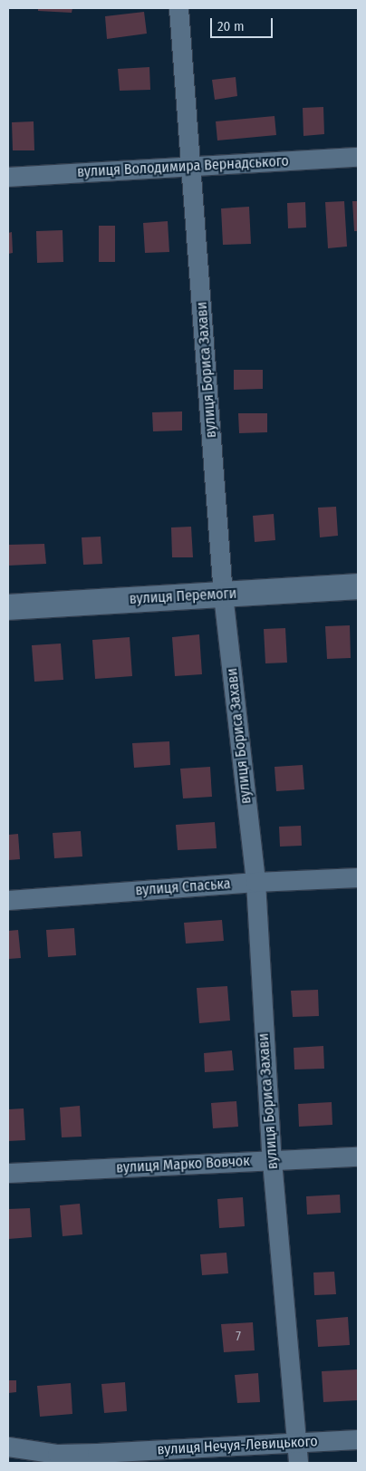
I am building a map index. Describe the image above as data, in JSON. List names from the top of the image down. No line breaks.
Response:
{"streets":{"main road":["вулиця Перемоги"],"street":["вулиця Володимира Вернадського","вулиця Бориса Захави","вулиця Спаська","вулиця Марко Вовчок","вулиця Нечуя-Левицького"]},"crossings":[["вулиця Володимира Вернадського","вулиця Бориса Захави"],["вулиця Бориса Захави","вулиця Перемоги"],["вулиця Бориса Захави","вулиця Спаська"],["вулиця Бориса Захави","вулиця Марко Вовчок"],["вулиця Бориса Захави","вулиця Нечуя-Левицького"]],"house_numbers":["7"],"scale_bar":"20 m"}
